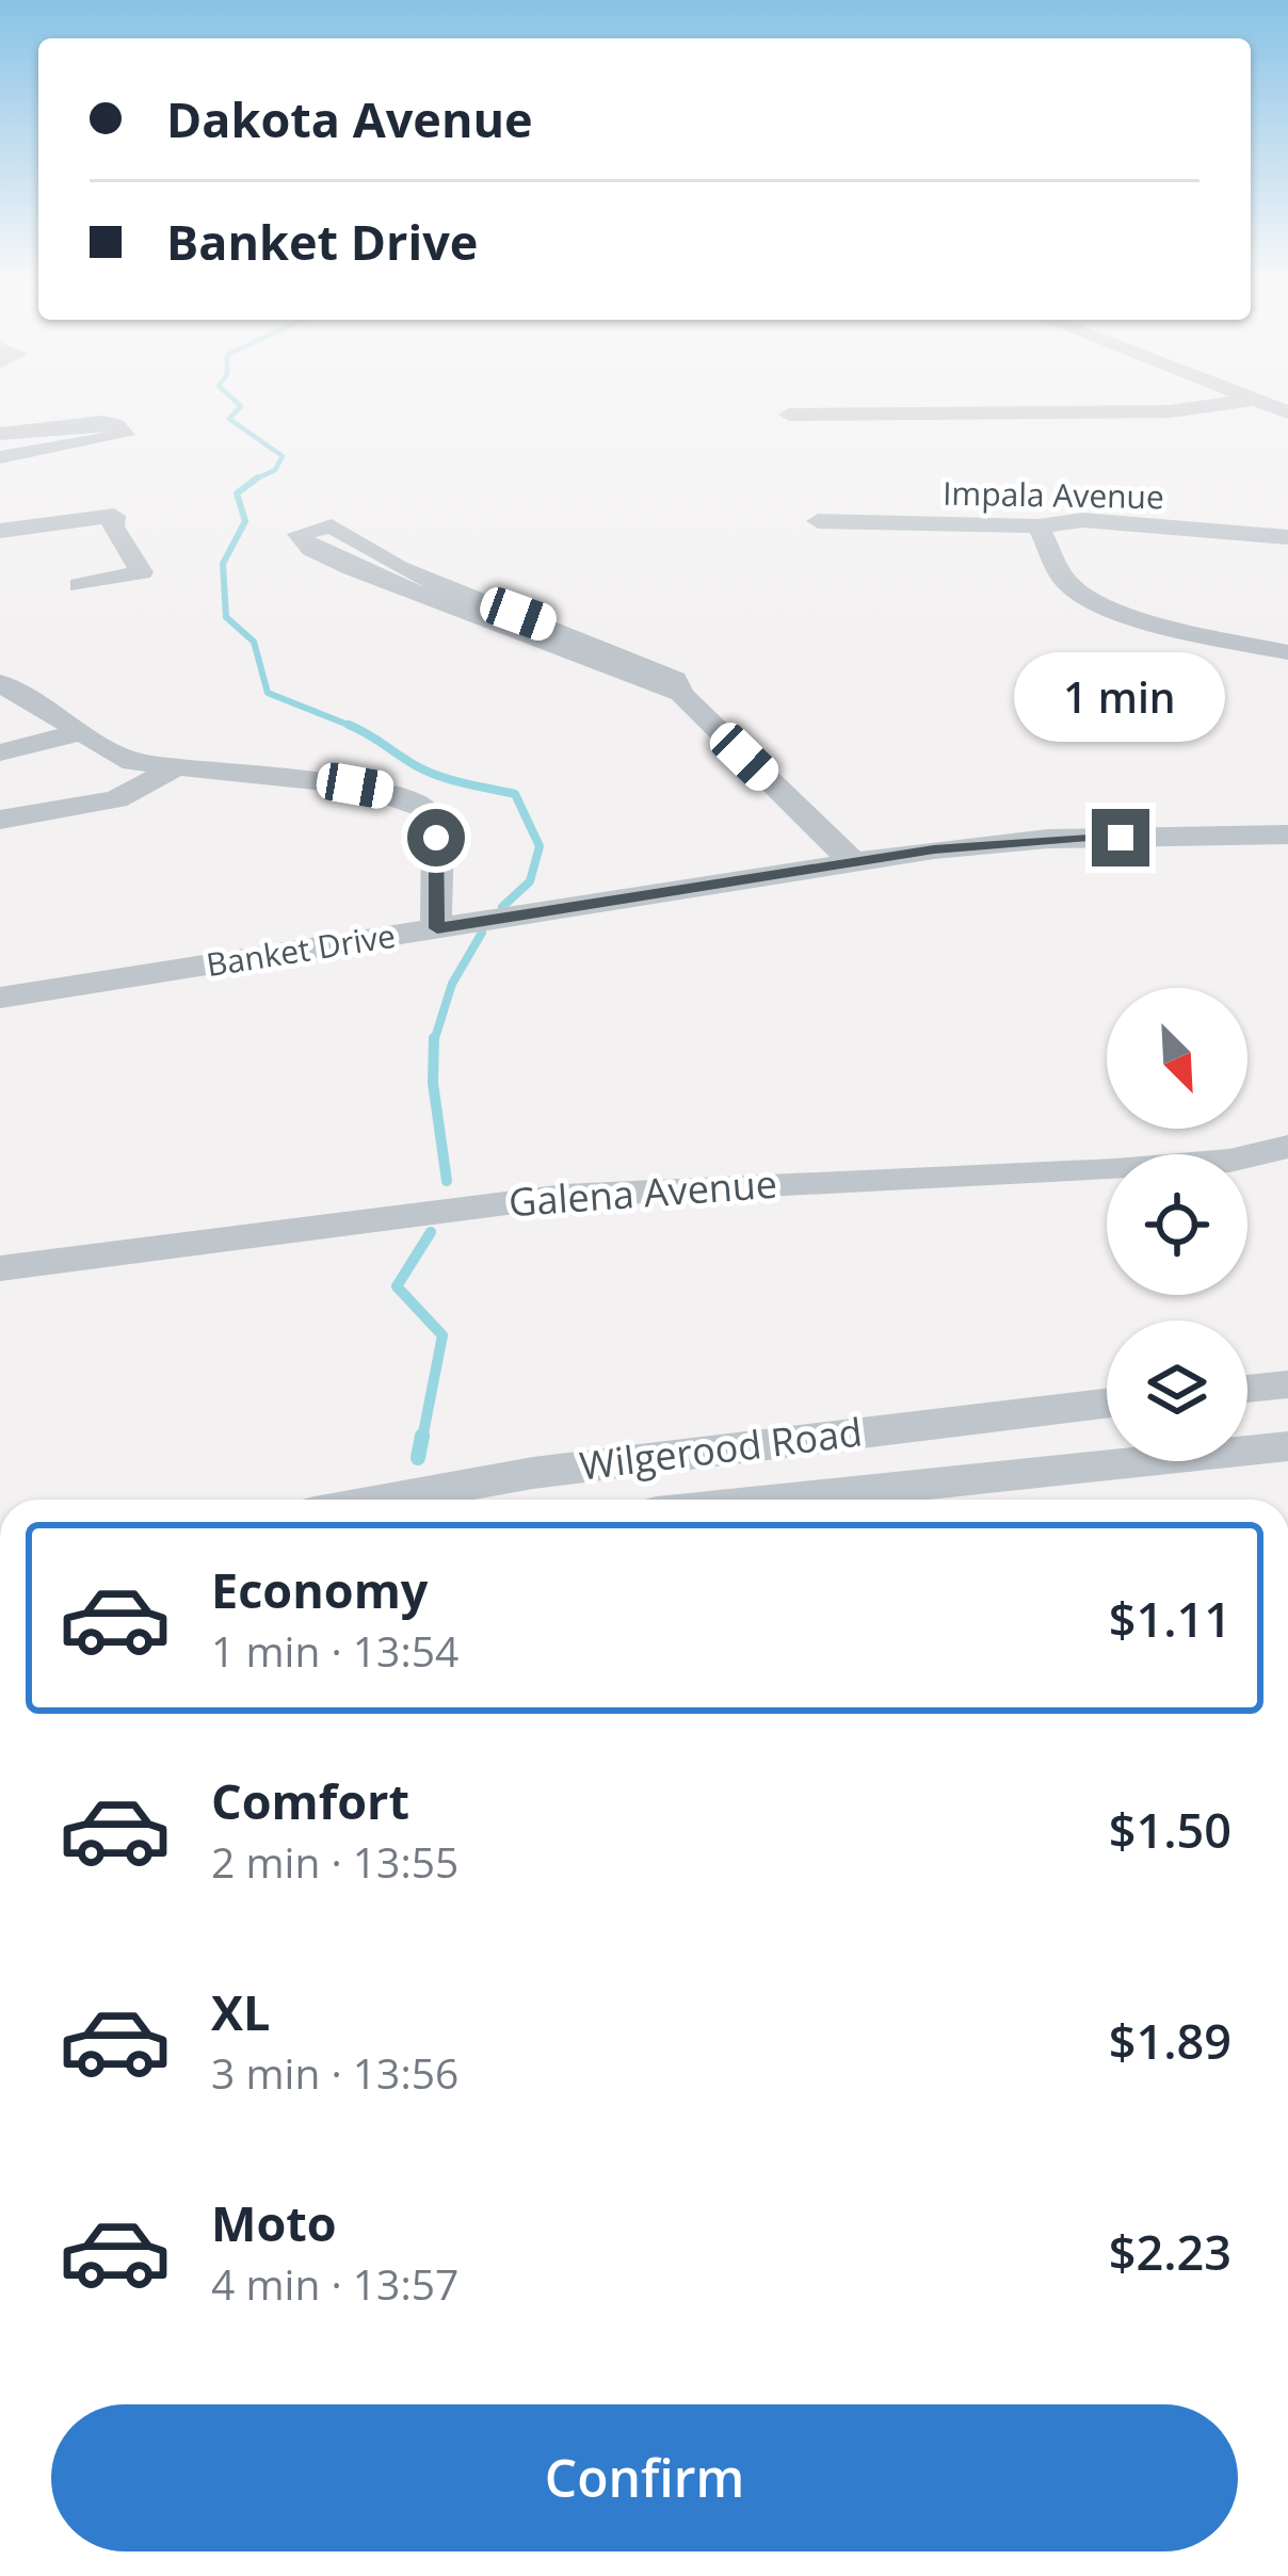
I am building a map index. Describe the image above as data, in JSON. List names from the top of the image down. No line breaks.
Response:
{"streets":{"street":["Impala Avenue","Banket Drive","Galena Avenue","Wilgerood Road"]},"north":"bottom right","page":{"banner":["Dakota Avenue","Banket Drive"],"bubble":"1 min","list":[{"name":"Economy","note":"1 min · 13:54","value":"$1.11"},{"name":"Comfort","note":"2 min · 13:55","value":"$1.50"},{"name":"XL","note":"3 min · 13:56","value":"$1.89"},{"name":"Moto","note":"4 min · 13:57","value":"$2.23"}],"buttons":"Confirm"}}
